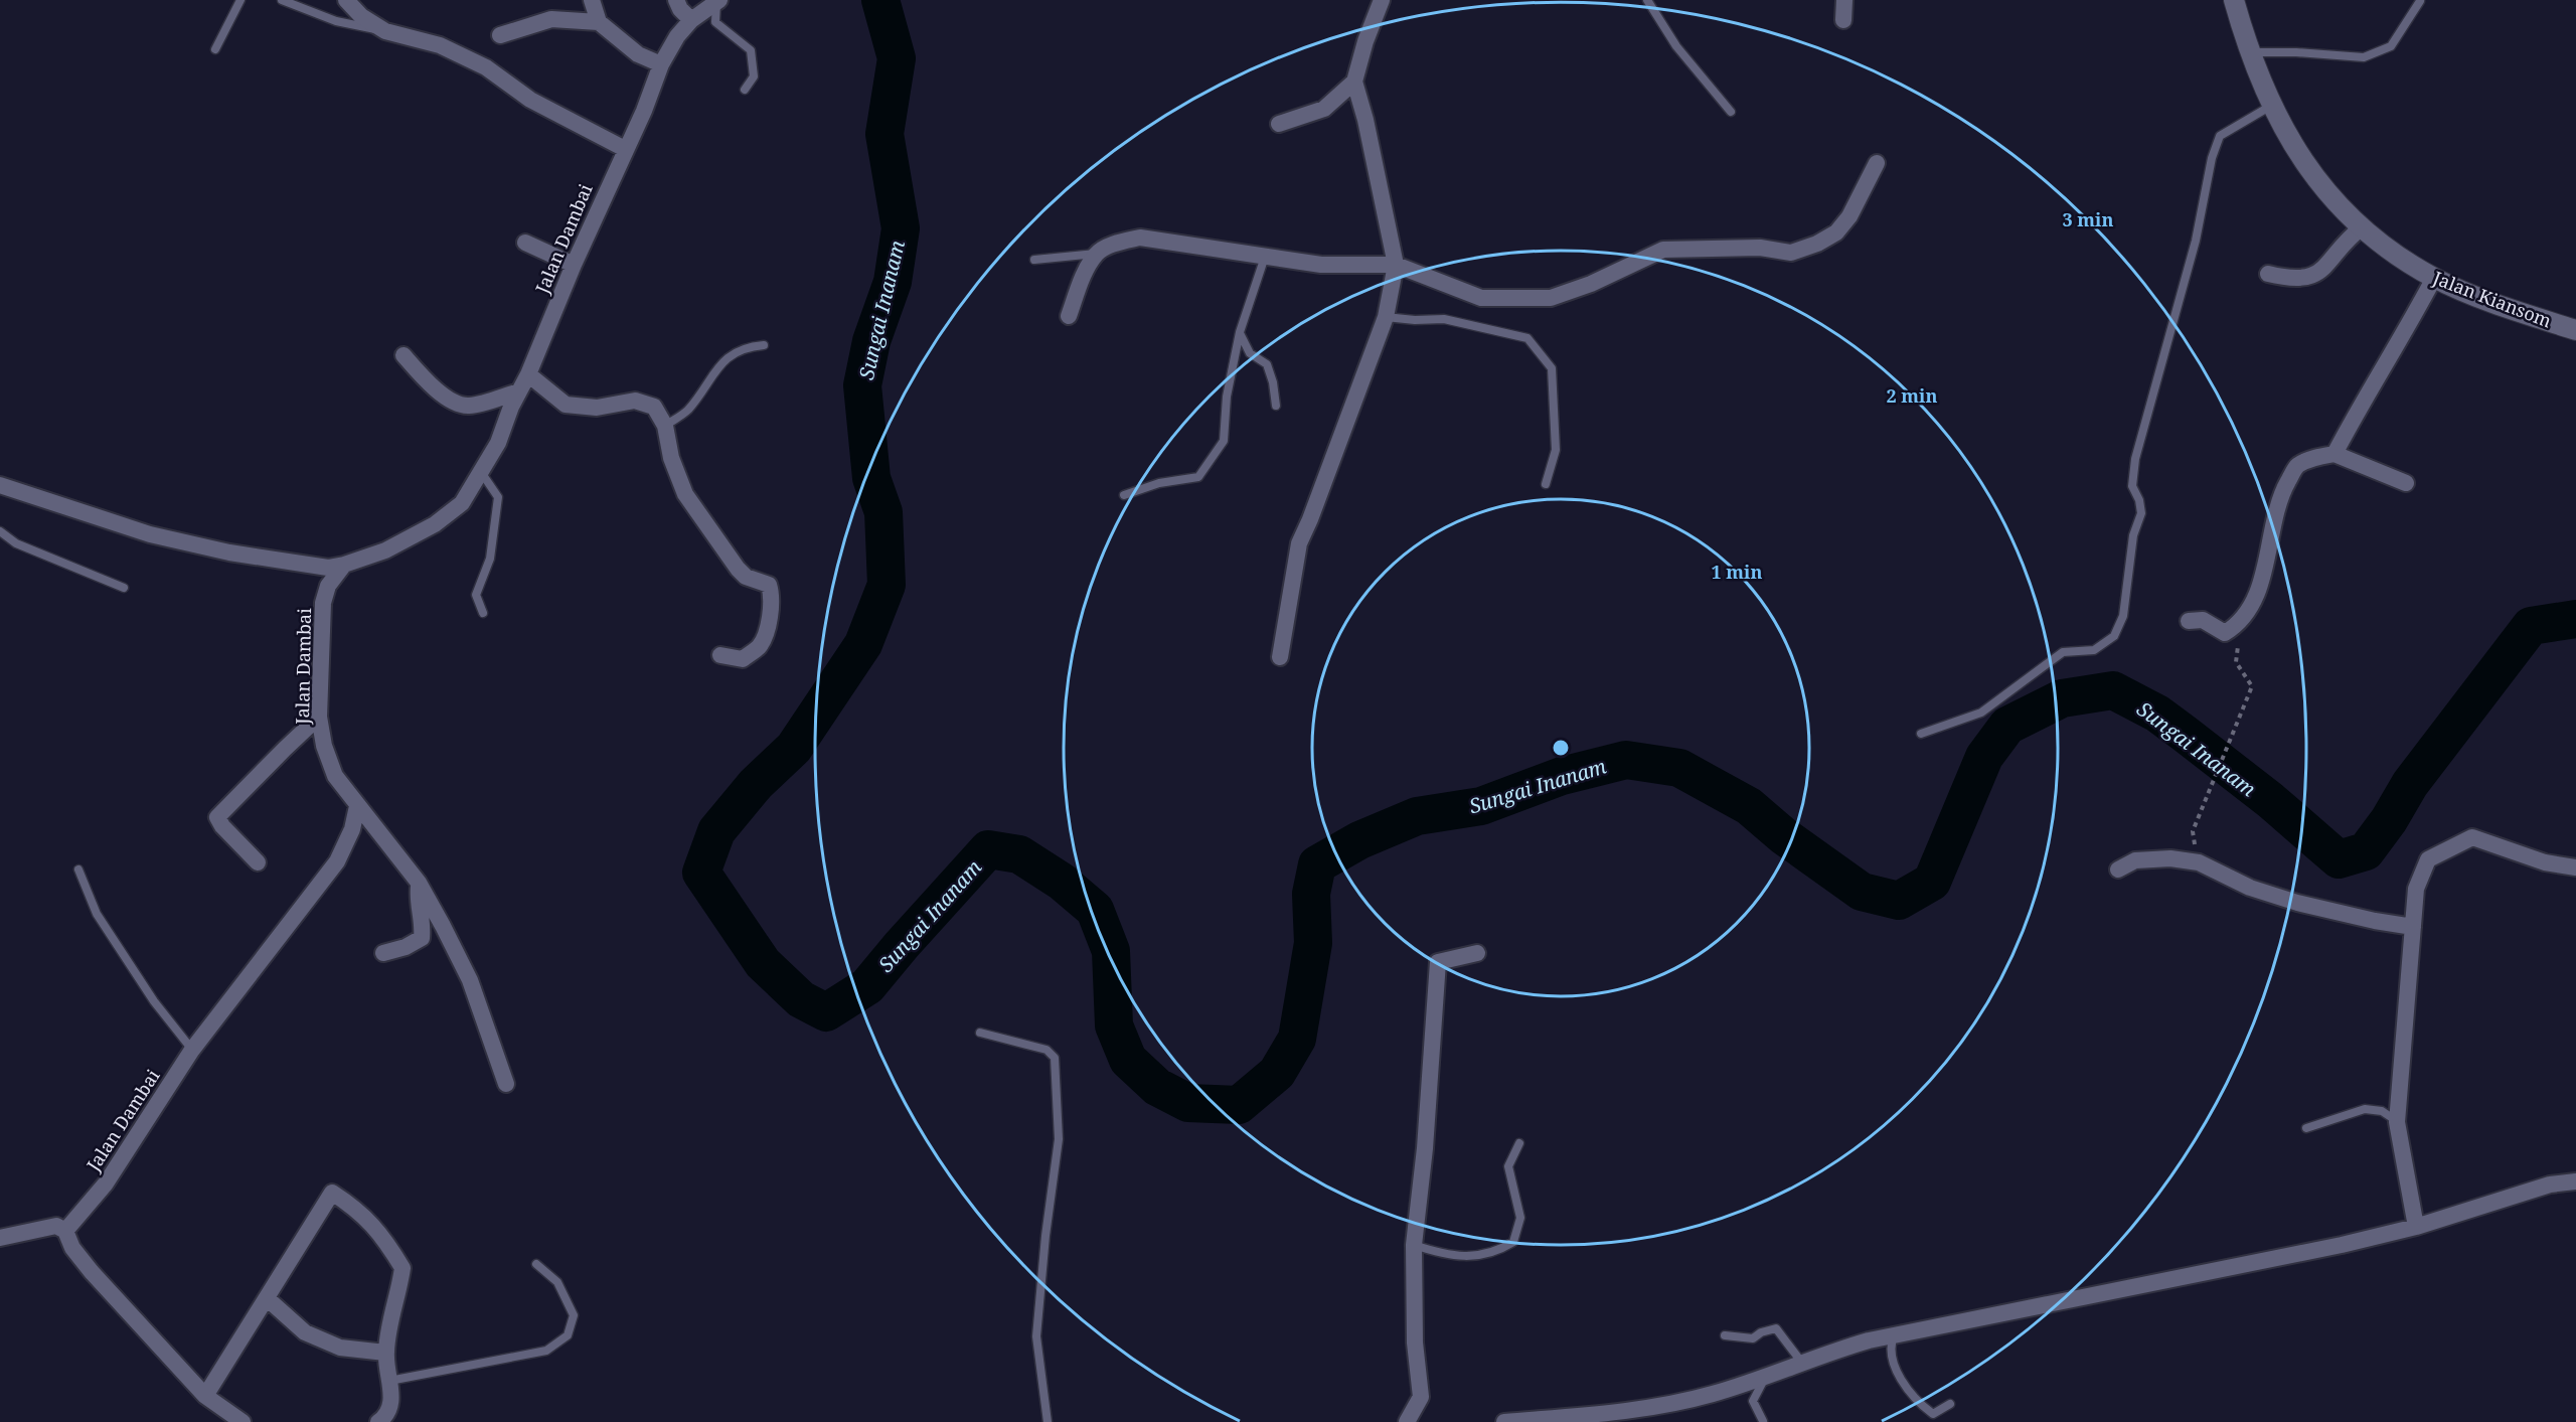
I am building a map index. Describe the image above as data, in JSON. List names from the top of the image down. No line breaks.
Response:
{"streets":{"street":["Jalan Dambai","Jalan Kiansom"]},"water":["Sungai Inanam"],"rings":["3 min","2 min","1 min"]}
